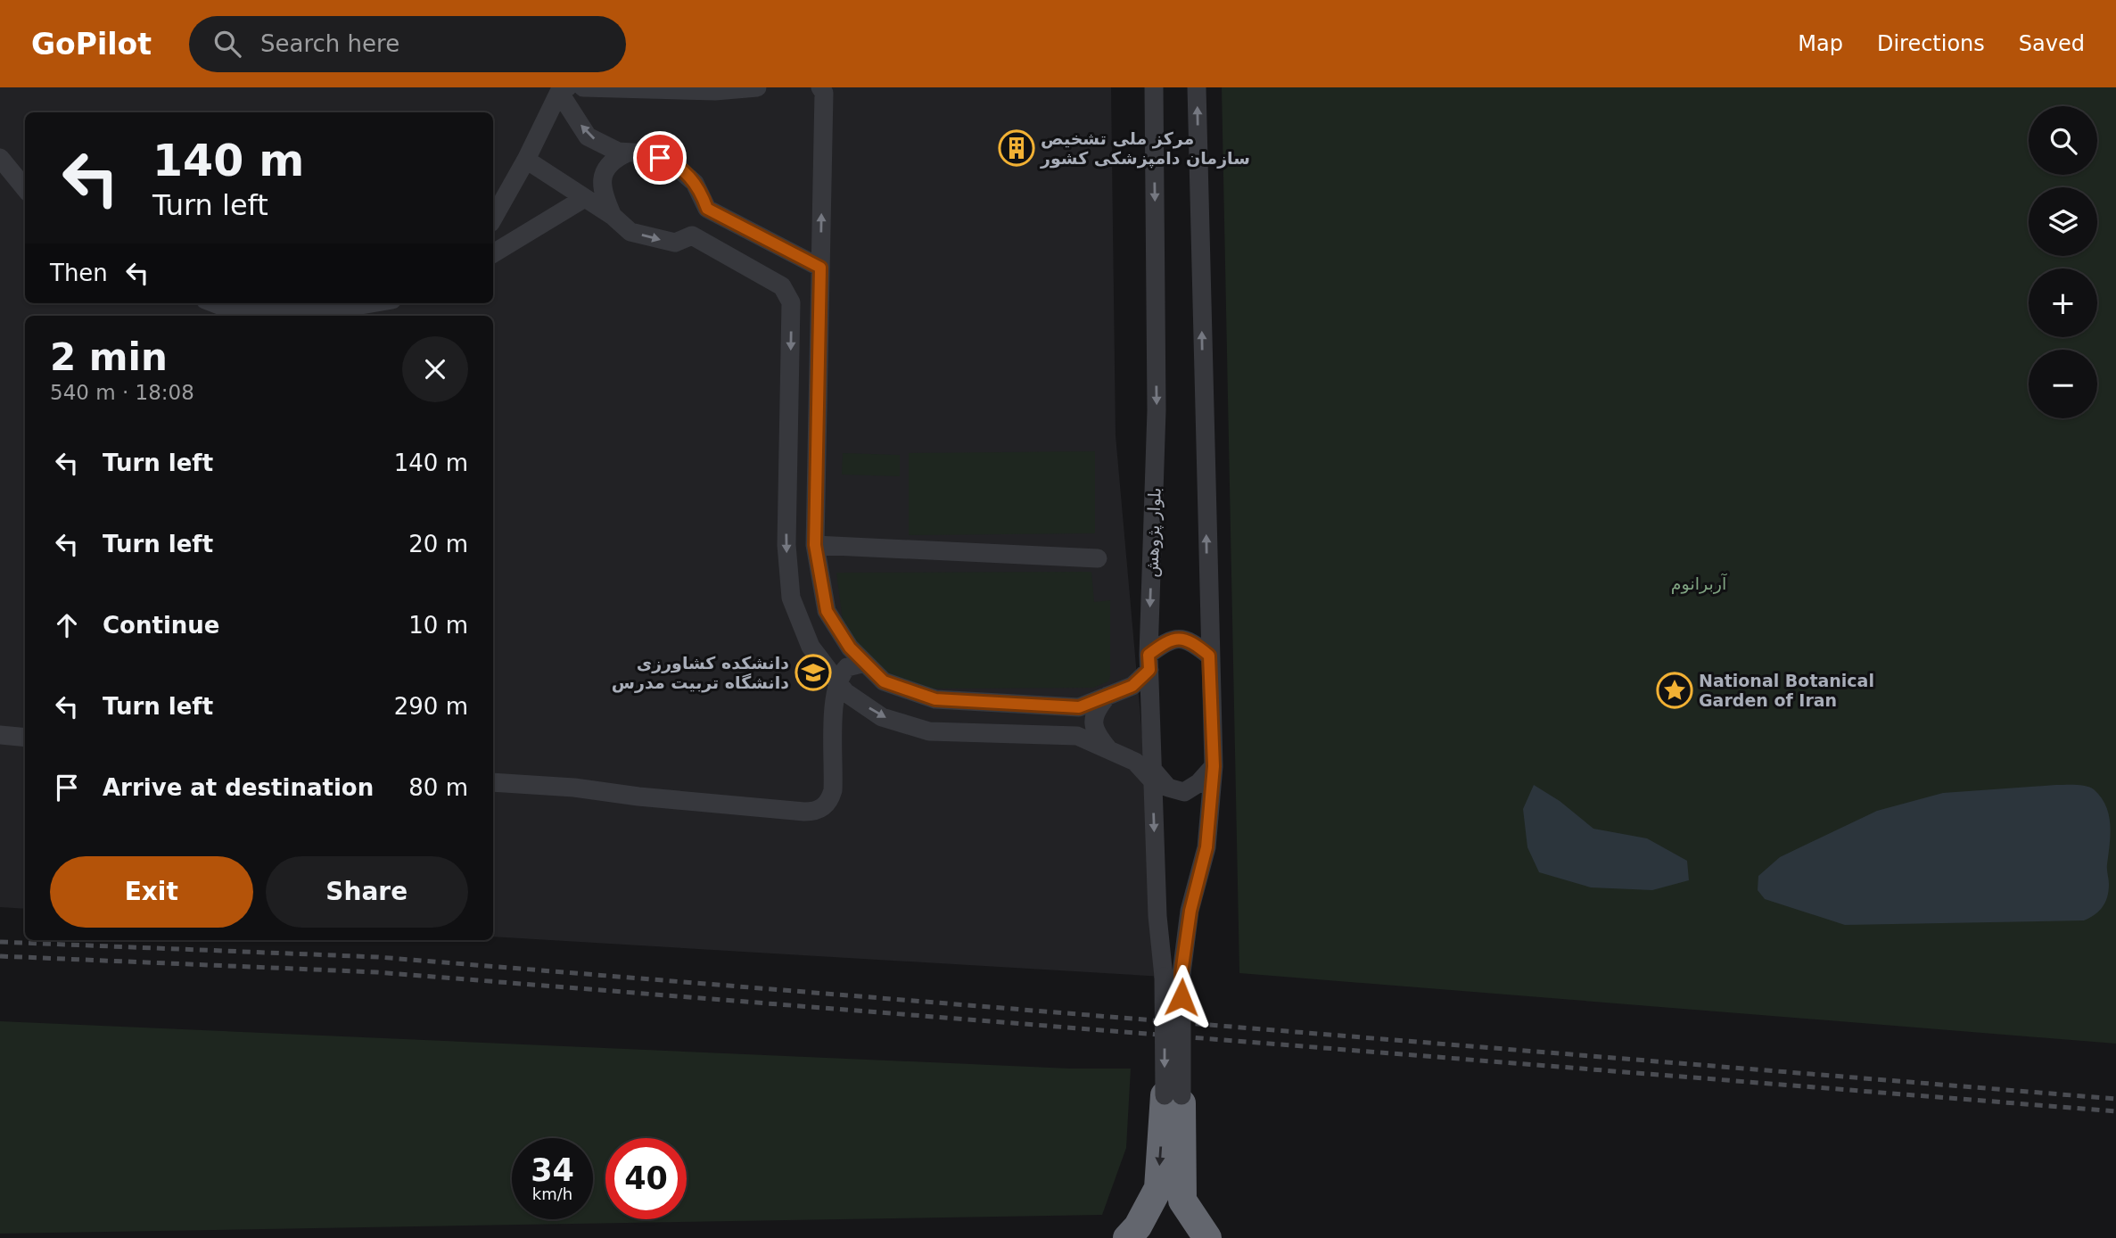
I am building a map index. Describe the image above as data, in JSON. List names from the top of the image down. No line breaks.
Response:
{"streets":{"street":["بلوار پژوهش"]},"parks":["آربرانوم"],"places":{"building":["مرکز ملی تشخیص سازمان دامپزشکی کشور"],"school or university":["دانشکده کشاورزی دانشگاه تربیت مدرس"],"place":["National Botanical Garden of Iran"]},"page":{"header":"GoPilot","search":"Search here","nav":["Map","Directions","Saved"],"map_buttons":["+","−"],"turn":["140 m","Turn left"],"then":"Then","heading":["2 min","540 m · 18:08"],"list":[{"name":"Turn left","value":"140 m"},{"name":"Turn left","value":"20 m"},{"name":"Continue","value":"10 m"},{"name":"Turn left","value":"290 m"},{"name":"Arrive at destination","value":"80 m"}],"buttons":["Exit","Share"],"speed":"34 km/h","limit":"40"}}
